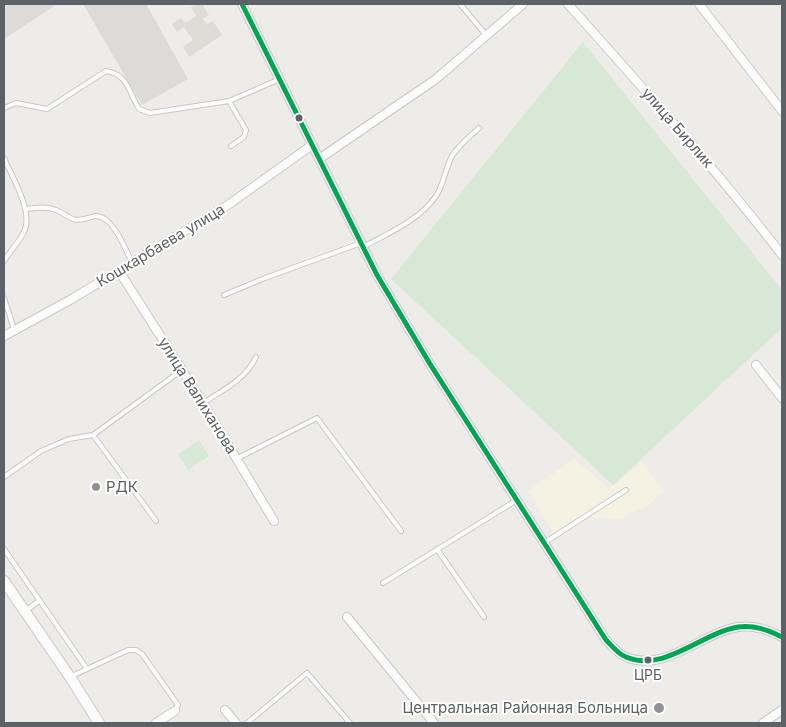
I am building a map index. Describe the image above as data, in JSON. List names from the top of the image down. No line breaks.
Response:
{"streets":{"street":["улица Бирлик","Кошкарбаева улица","улица Валиханова"]},"crossings":[["Кошкарбаева улица","улица Валиханова"]],"places":["РДК","ЦРБ","Центральная Районная Больница"]}
